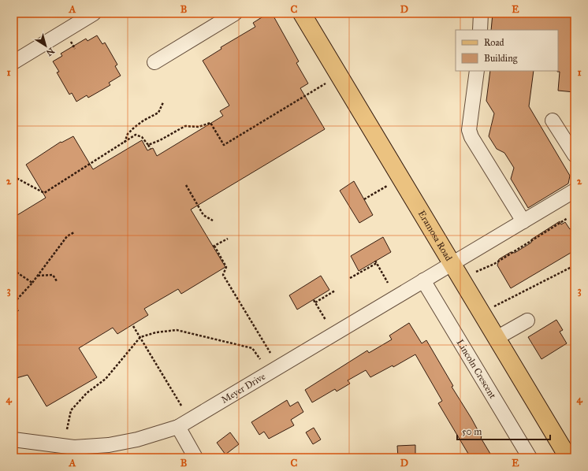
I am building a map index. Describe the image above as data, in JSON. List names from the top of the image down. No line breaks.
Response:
{"streets":{"main road":["Eramosa Road"],"street":["Lincoln Crescent","Meyer Drive"]},"crossings":[["Eramosa Road","Meyer Drive"],["Lincoln Crescent","Meyer Drive"]],"legend":["Road","Building"],"scale_bar":"50 m","north":"bottom right","grid":{"columns":["A","B","C","D","E"],"rows":["1","2","3","4"]}}
